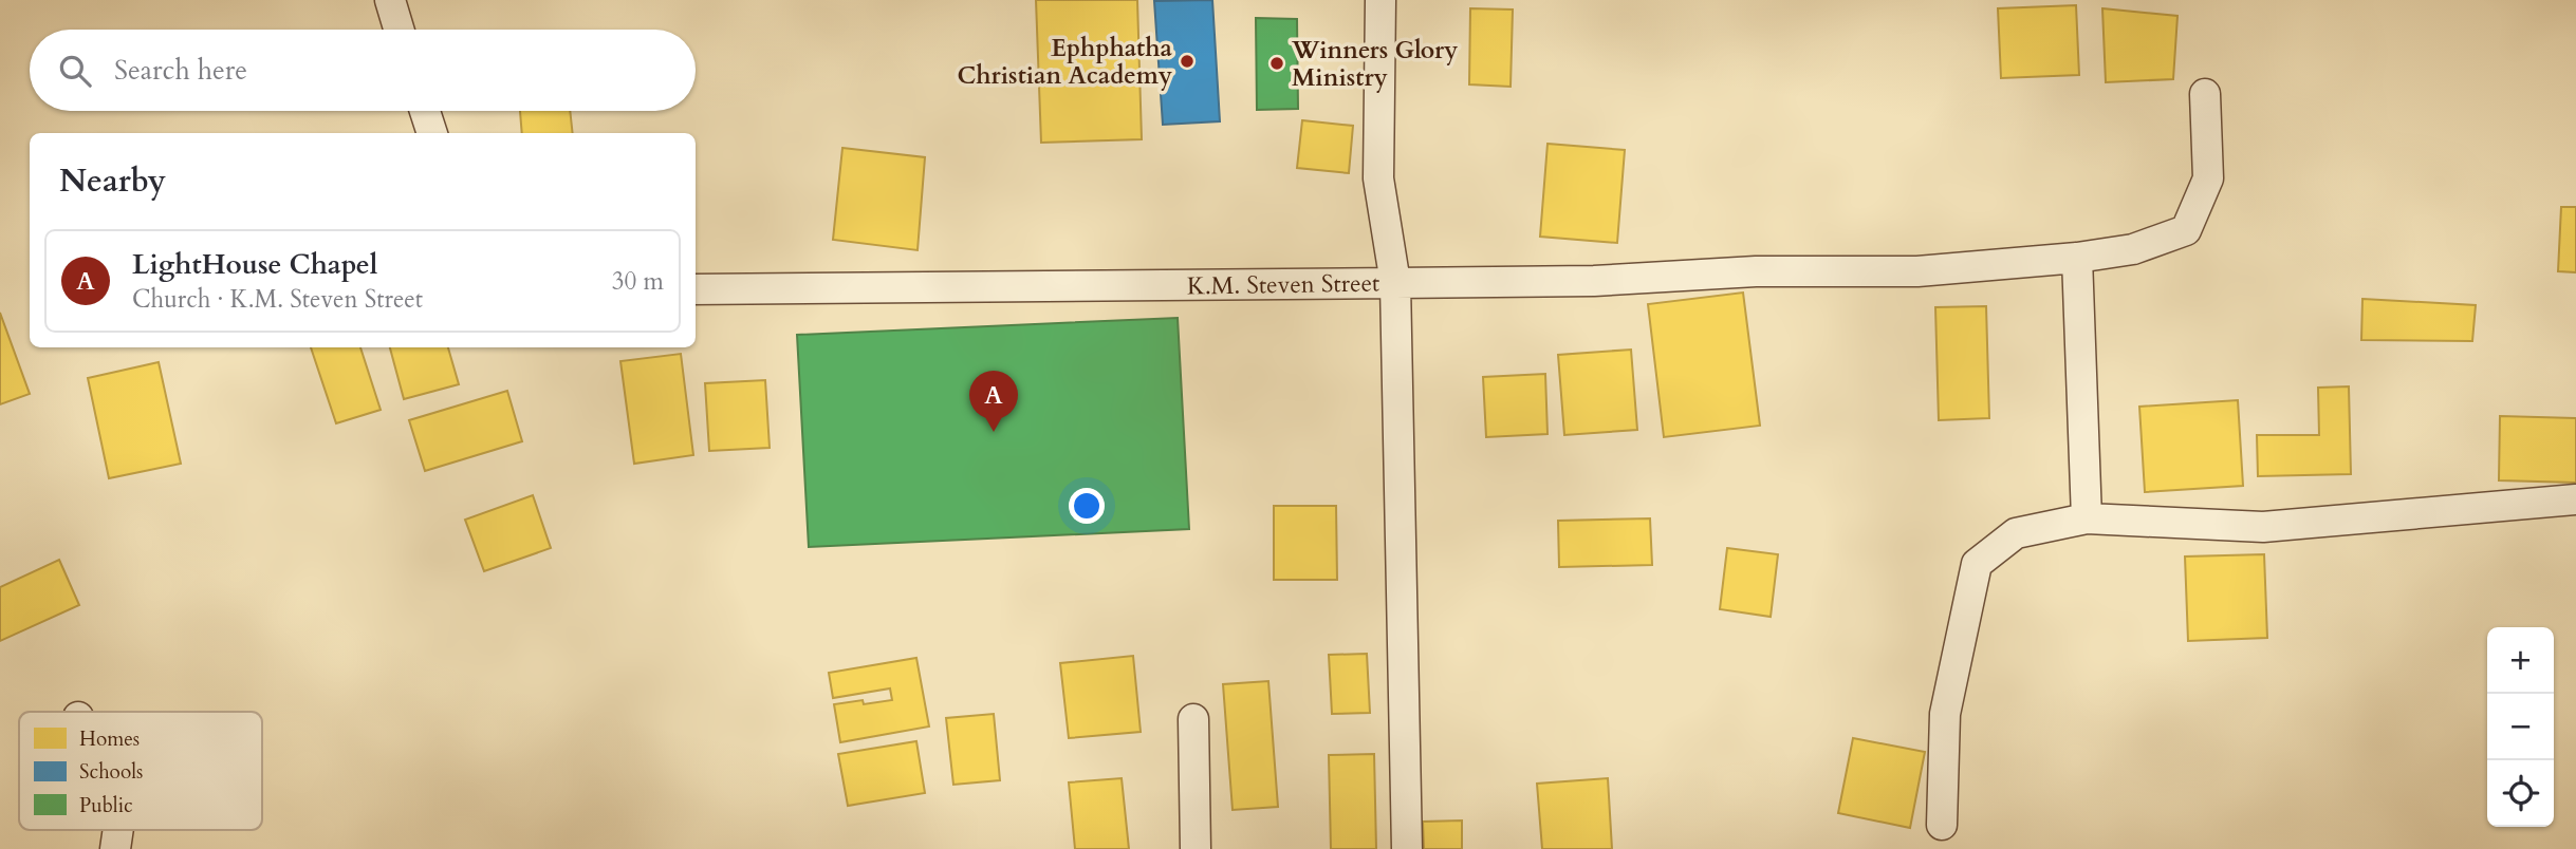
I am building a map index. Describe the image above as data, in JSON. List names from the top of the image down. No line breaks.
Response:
{"streets":{"street":["K.M. Steven Street"]},"places":["Ephphatha Christian Academy","Winners Glory Ministry"],"legend":["Homes","Schools","Public"],"page":{"search":"Search here","heading":"Nearby","list":[{"mark":"A","name":"LightHouse Chapel","note":"Church · K.M. Steven Street","value":"30 m"}],"pins":"A","map_buttons":["+","−"]}}
